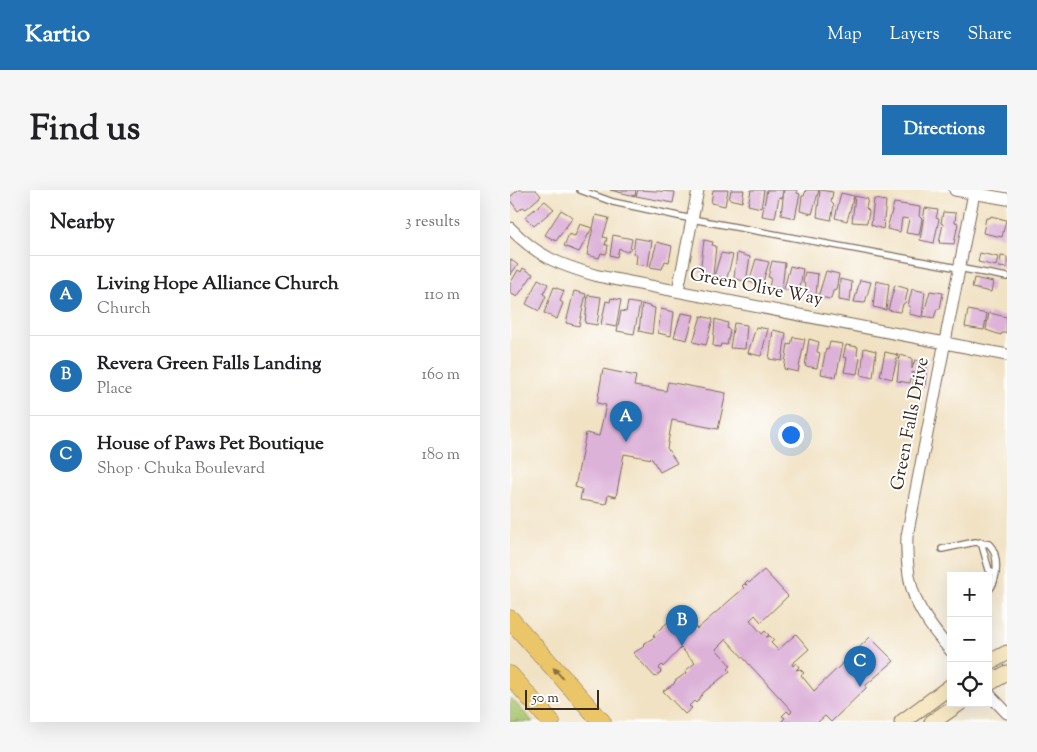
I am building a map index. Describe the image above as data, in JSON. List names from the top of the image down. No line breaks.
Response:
{"streets":{"street":["Green Olive Way","Green Falls Drive"]},"crossings":[["Green Olive Way","Green Falls Drive"]],"scale_bar":"50 m","page":{"header":"Kartio","nav":["Map","Layers","Share"],"title":"Find us","buttons":"Directions","heading":["Nearby","3 results"],"list":[{"mark":"A","name":"Living Hope Alliance Church","note":"Church","value":"110 m"},{"mark":"B","name":"Revera Green Falls Landing","note":"Place","value":"160 m"},{"mark":"C","name":"House of Paws Pet Boutique","note":"Shop · Chuka Boulevard","value":"180 m"}],"pins":["A","B","C"],"map_buttons":["+","−"],"scale":"50 m"}}
